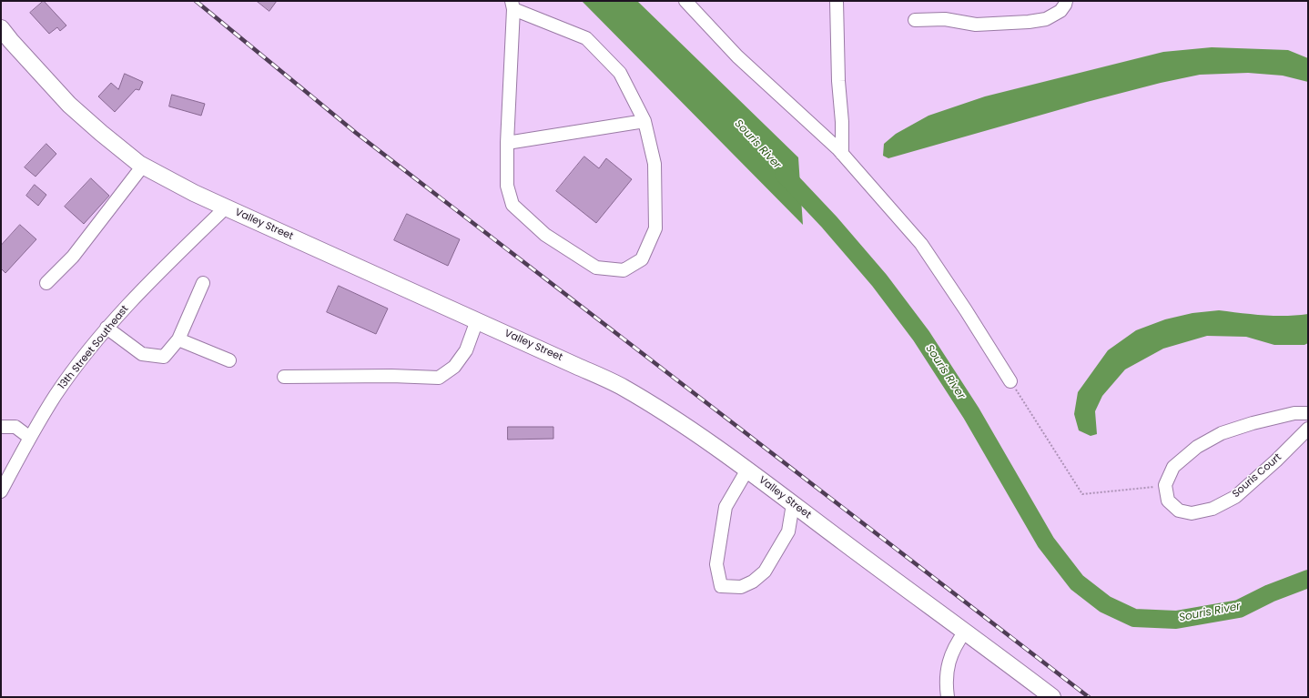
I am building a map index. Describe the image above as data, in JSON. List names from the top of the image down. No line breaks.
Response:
{"streets":{"main road":["Valley Street"],"street":["13th Street Southeast","Souris Court"]},"crossings":[["Valley Street","13th Street Southeast"]],"water":["Souris River"]}
